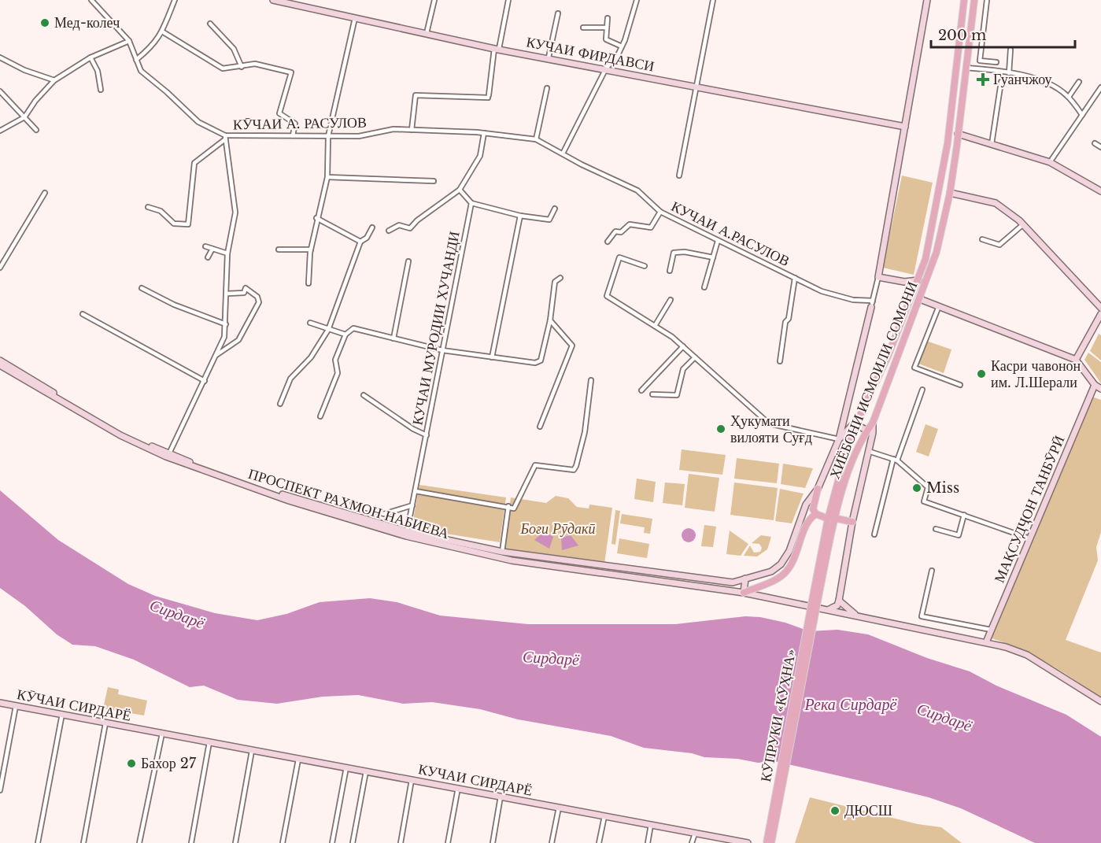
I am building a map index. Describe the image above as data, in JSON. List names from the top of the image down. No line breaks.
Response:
{"streets":{"main road":["КУЧАИ ФИРДАВСИ","ХИЁБОНИ ИСМОИЛИ СОМОНИ","ПРОСПЕКТ РАХМОН НАБИЕВА","МАҚСУДҶОН ТАНБӮРӢ","КӮЧАИ СИРДАРЁ","КӮПРУКИ «КӮҲНА»","КУЧАИ СИРДАРЁ"],"street":["КӮЧАИ А. РАСУЛОВ","КУЧАИ А.РАСУЛОВ","КУЧАИ МУРОДИИ ХУЧАНДИ"]},"crossings":[["КӮЧАИ А. РАСУЛОВ","КУЧАИ А.РАСУЛОВ"],["КУЧАИ МУРОДИИ ХУЧАНДИ","ПРОСПЕКТ РАХМОН НАБИЕВА"],["ПРОСПЕКТ РАХМОН НАБИЕВА","МАҚСУДҶОН ТАНБӮРӢ"],["КӮЧАИ СИРДАРЁ","КУЧАИ СИРДАРЁ"]],"water":["Сирдарё","Река Сирдарё"],"parks":["Боғи Рӯдакӣ"],"places":{"other":["Мед-колеч","Касри чавонон им. Л.Шерали","Ҳукумати вилояти Суғд","Miss","Бахор 27","ДЮСШ"],"health":["Гуанчжоу"]},"scale_bar":"200 m"}
